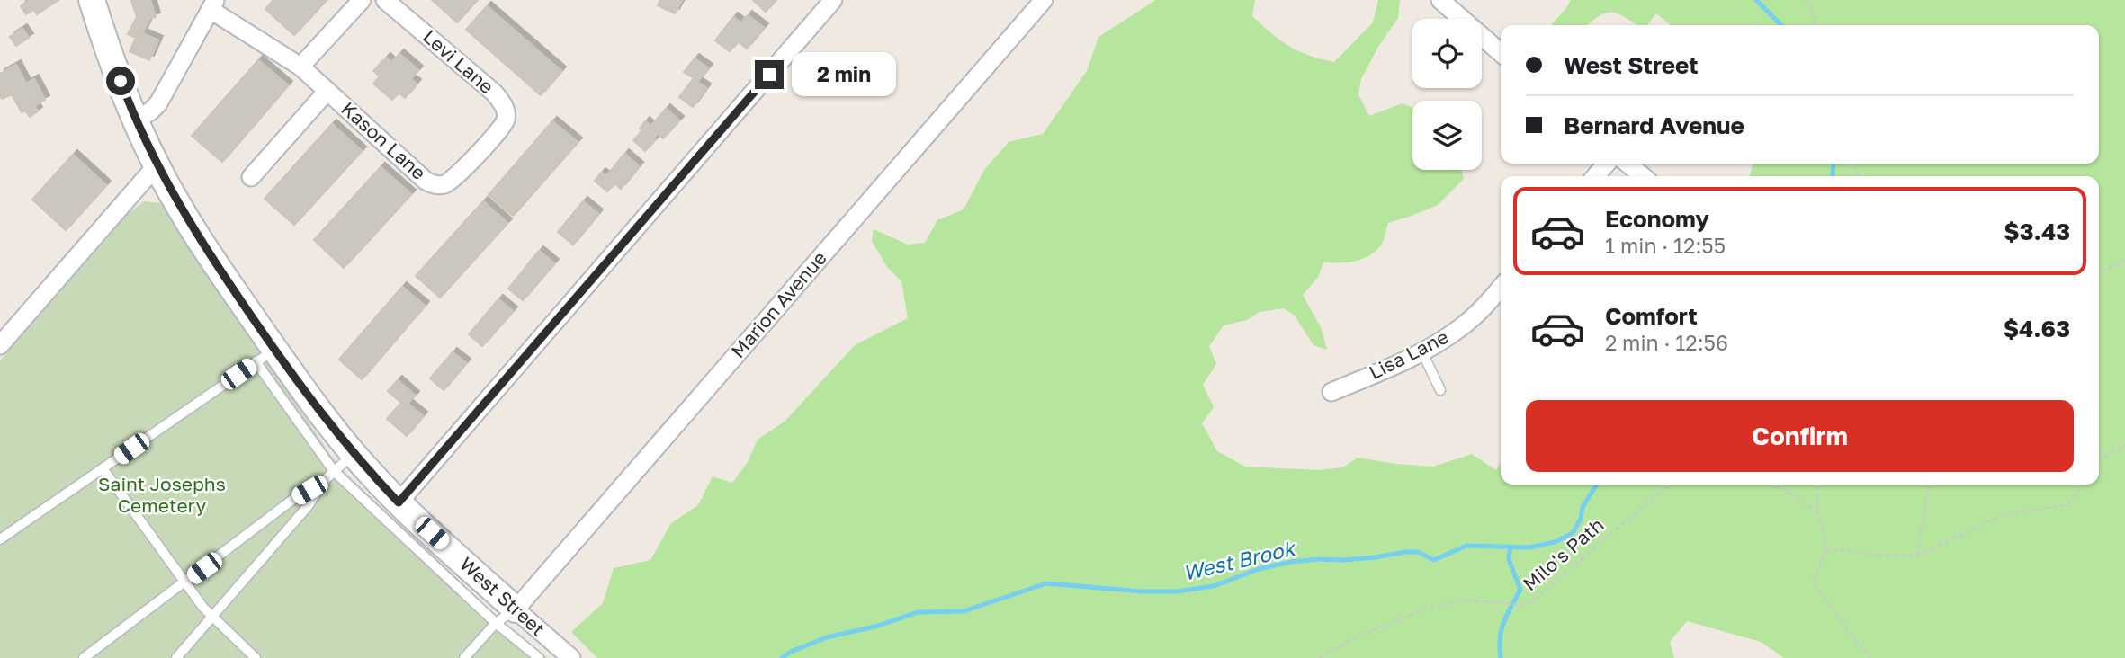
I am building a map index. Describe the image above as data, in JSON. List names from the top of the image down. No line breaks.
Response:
{"streets":{"street":["Levi Lane","Kason Lane","Marion Avenue","Lisa Lane","West Street"],"path":["Milo's Path"]},"crossings":[["Levi Lane","Kason Lane"],["Marion Avenue","West Street"]],"water":["West Brook"],"parks":["Saint Josephs Cemetery"],"page":{"banner":["West Street","Bernard Avenue"],"bubble":"2 min","list":[{"name":"Economy","note":"1 min · 12:55","value":"$3.43"},{"name":"Comfort","note":"2 min · 12:56","value":"$4.63"}],"buttons":"Confirm"}}
